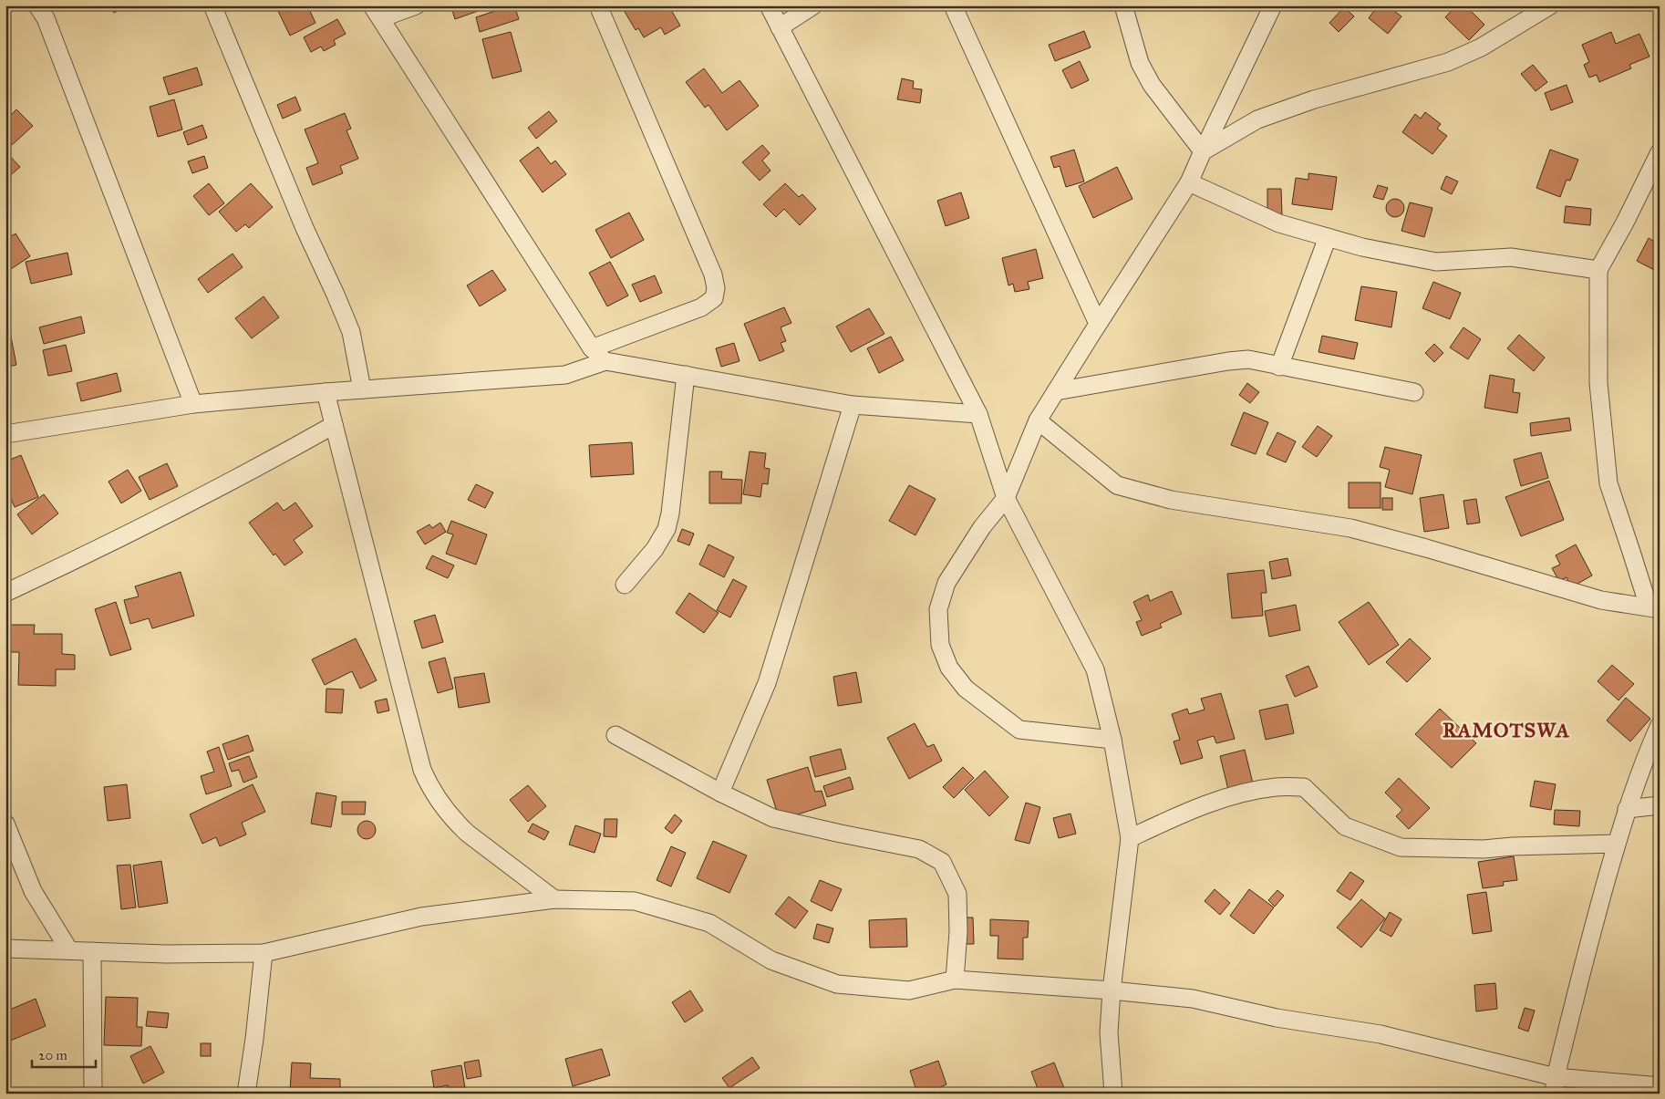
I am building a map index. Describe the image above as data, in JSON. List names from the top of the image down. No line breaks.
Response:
{"districts":["RAMOTSWA"],"scale_bar":"20 m"}
